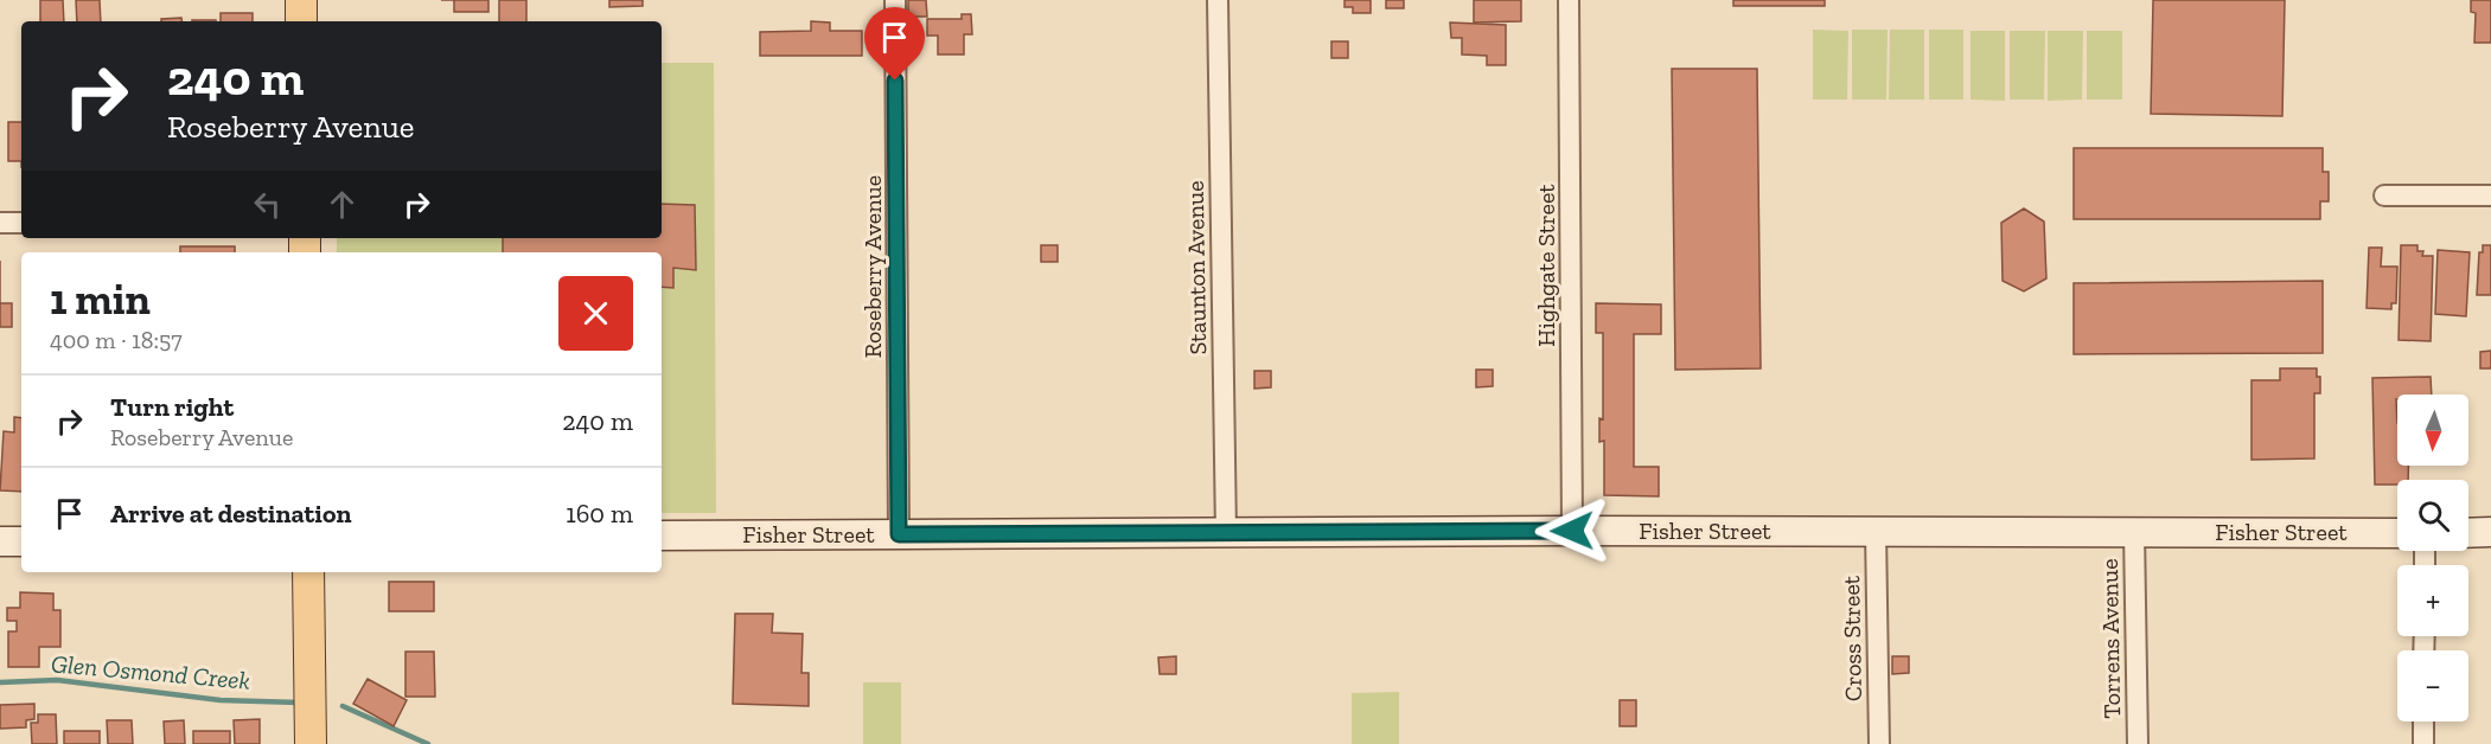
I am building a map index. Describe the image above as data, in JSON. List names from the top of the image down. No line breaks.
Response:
{"streets":{"street":["Highgate Street","Roseberry Avenue","Staunton Avenue","Fisher Street","Cross Street","Torrens Avenue"]},"crossings":[["Highgate Street","Fisher Street"],["Roseberry Avenue","Fisher Street"],["Staunton Avenue","Fisher Street"],["Fisher Street","Cross Street"],["Fisher Street","Torrens Avenue"]],"water":["Glen Osmond Creek"],"north":"bottom","page":{"turn":["240 m","Roseberry Avenue"],"heading":["1 min","400 m · 18:57"],"list":[{"name":"Turn right","note":"Roseberry Avenue","value":"240 m"},{"name":"Arrive at destination","value":"160 m"}],"map_buttons":["+","−"]}}
